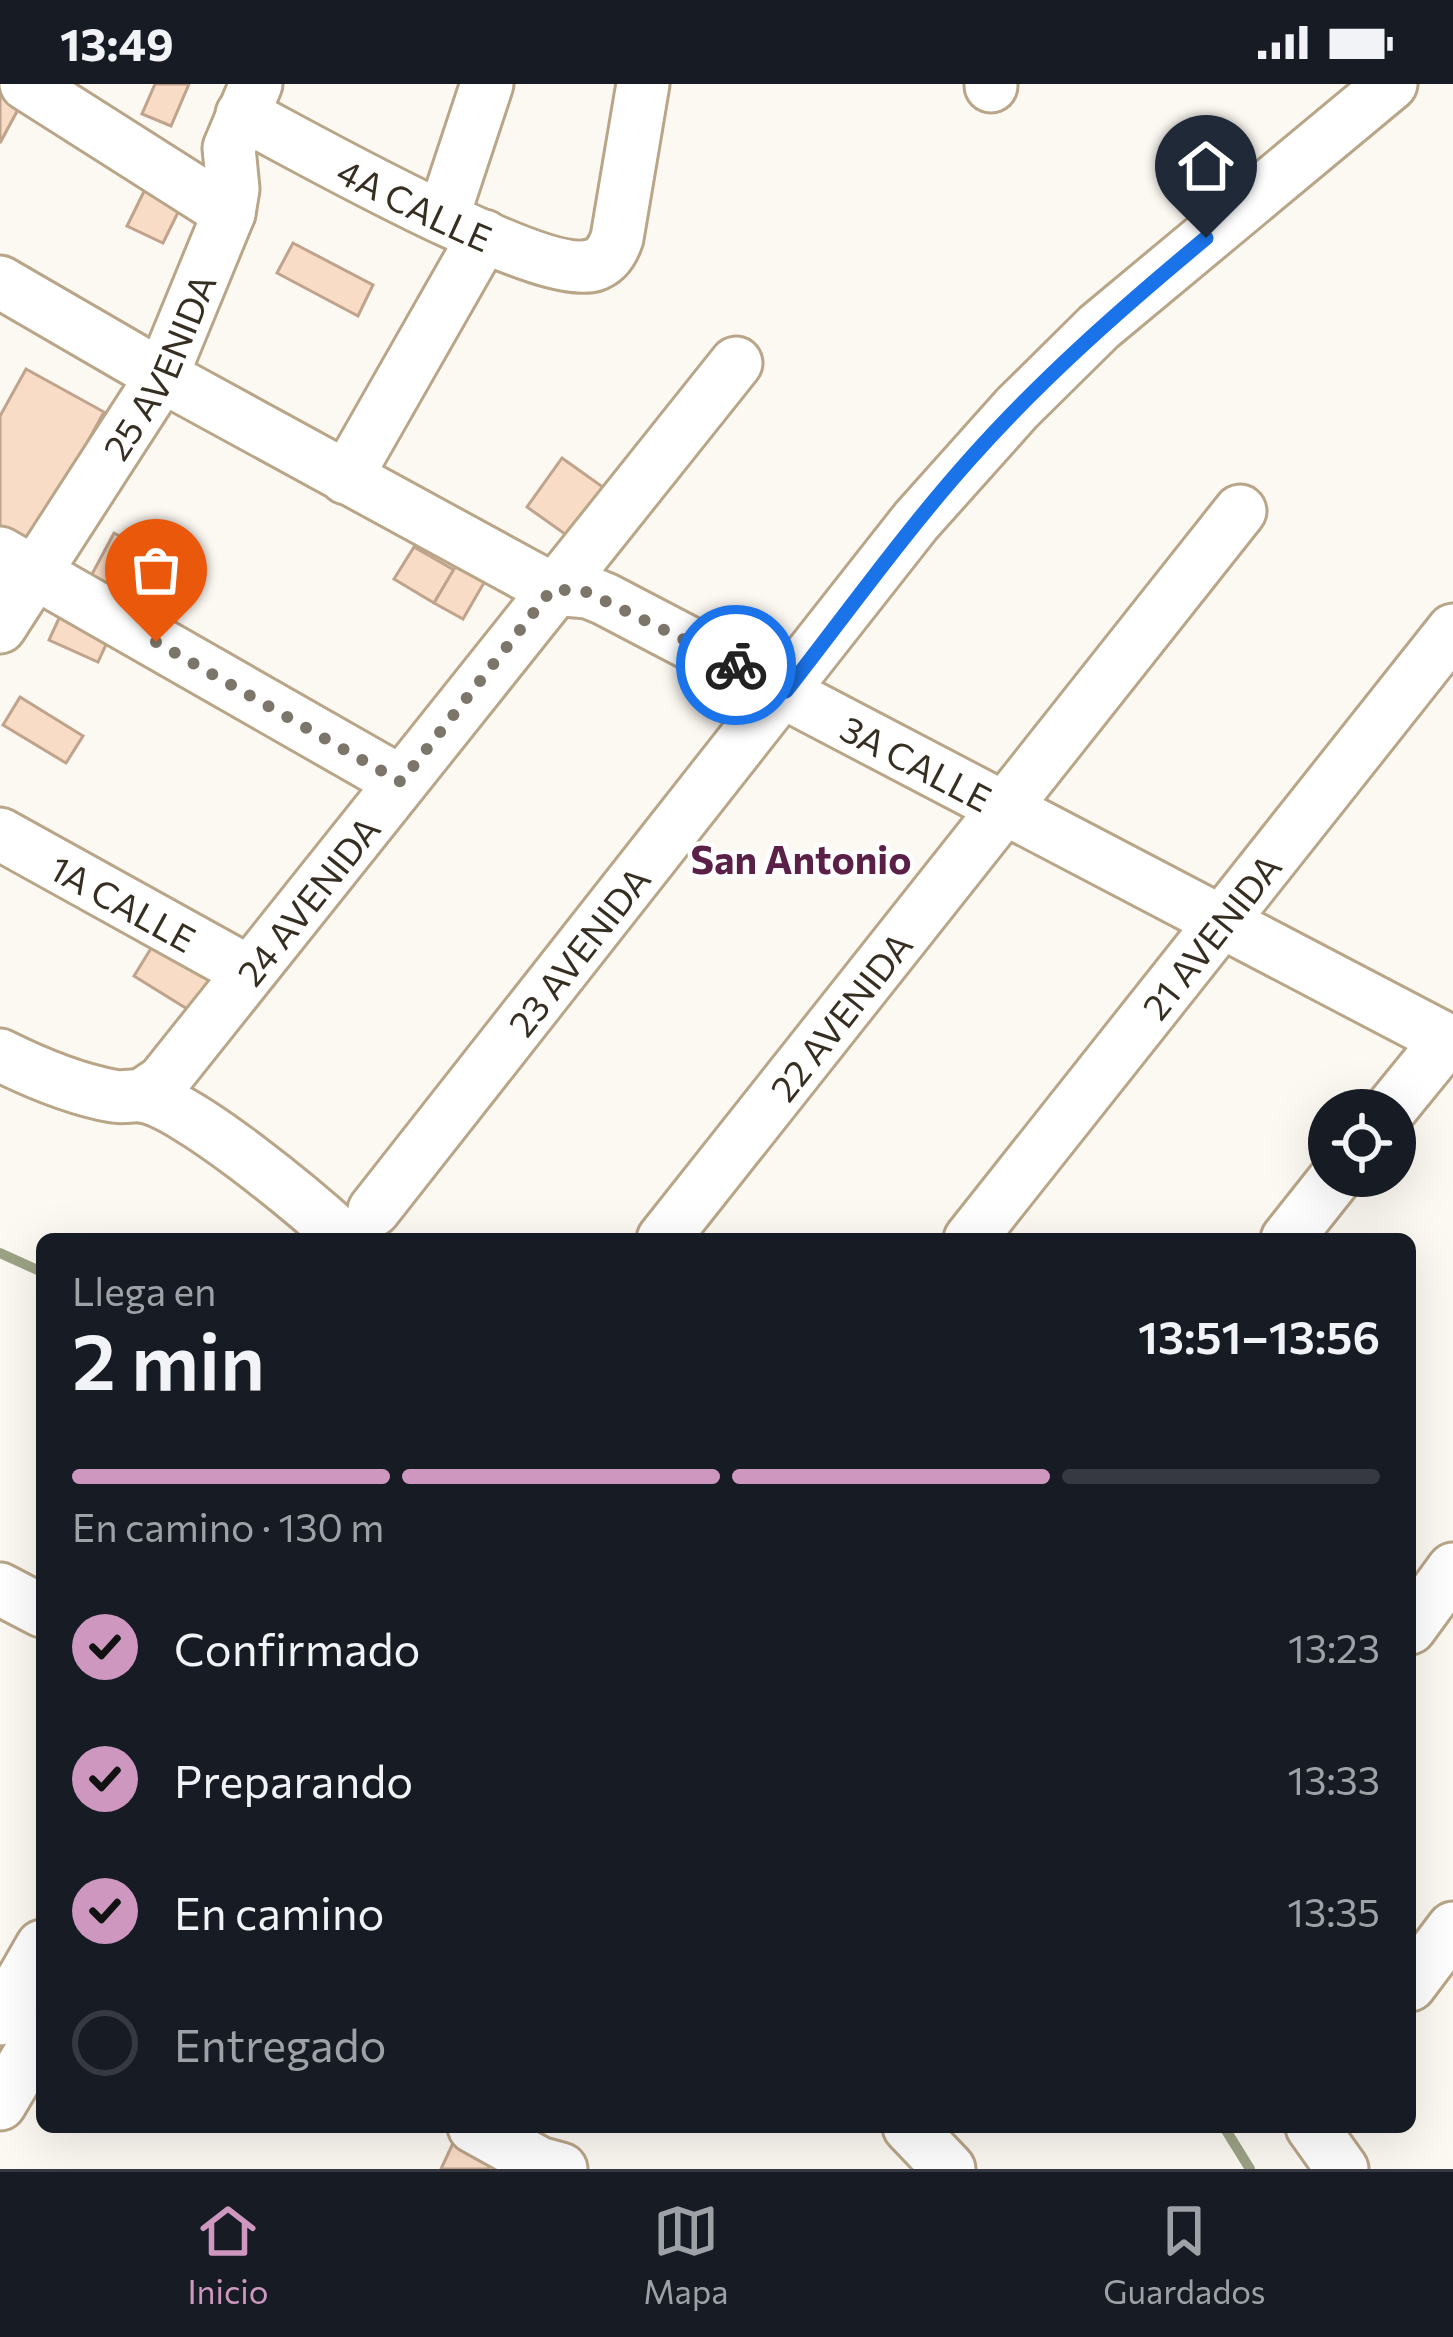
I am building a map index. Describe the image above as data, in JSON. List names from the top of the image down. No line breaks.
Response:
{"streets":{"street":["4A CALLE","25 AVENIDA","3A CALLE","24 AVENIDA","1A CALLE","21 AVENIDA","23 AVENIDA","22 AVENIDA"]},"crossings":[["4A CALLE","25 AVENIDA"],["25 AVENIDA","3A CALLE"],["3A CALLE","24 AVENIDA"],["3A CALLE","21 AVENIDA"],["3A CALLE","23 AVENIDA"],["3A CALLE","22 AVENIDA"],["24 AVENIDA","1A CALLE"]],"districts":["San Antonio"],"page":{"status":"13:49","heading":["2 min","Llega en","13:51–13:56"],"bar":"En camino · 130 m","list":[["Confirmado","13:23"],["Preparando","13:33"],["En camino","13:35"],"Entregado"],"tabs":["Inicio","Mapa","Guardados"]}}
